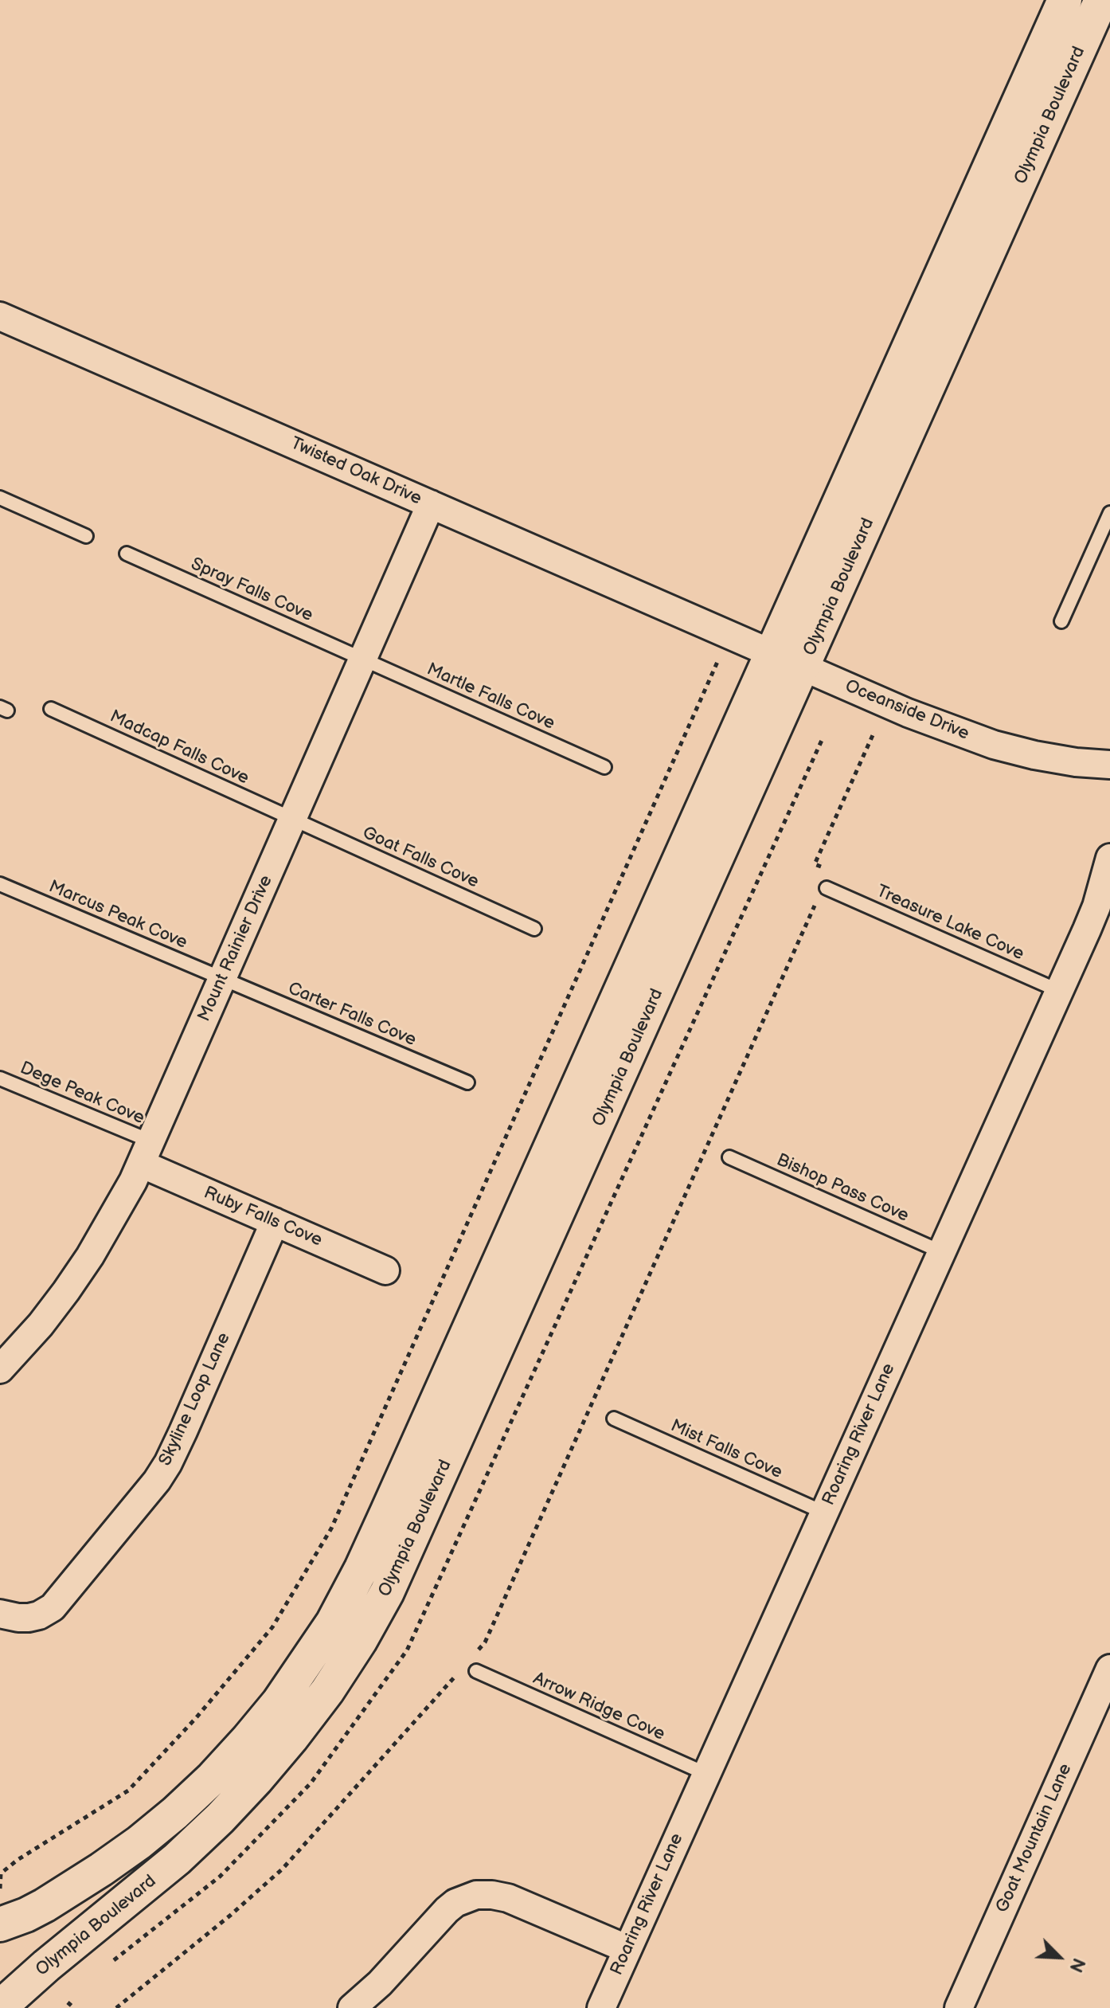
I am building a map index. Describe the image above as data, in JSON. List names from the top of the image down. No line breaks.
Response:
{"streets":{"street":["Olympia Boulevard","Twisted Oak Drive","Oceanside Drive","Mount Rainier Drive","Ruby Falls Cove","Skyline Loop Lane","Roaring River Lane","Goat Mountain Lane"],"lane":["Spray Falls Cove","Martle Falls Cove","Madcap Falls Cove","Goat Falls Cove","Marcus Peak Cove","Treasure Lake Cove","Carter Falls Cove","Dege Peak Cove","Bishop Pass Cove","Mist Falls Cove","Arrow Ridge Cove"]},"crossings":[["Olympia Boulevard","Oceanside Drive"],["Twisted Oak Drive","Oceanside Drive"],["Twisted Oak Drive","Mount Rainier Drive"],["Spray Falls Cove","Martle Falls Cove"],["Spray Falls Cove","Mount Rainier Drive"],["Martle Falls Cove","Mount Rainier Drive"],["Madcap Falls Cove","Goat Falls Cove"],["Madcap Falls Cove","Mount Rainier Drive"],["Goat Falls Cove","Mount Rainier Drive"],["Marcus Peak Cove","Mount Rainier Drive"],["Marcus Peak Cove","Carter Falls Cove"],["Treasure Lake Cove","Roaring River Lane"],["Mount Rainier Drive","Carter Falls Cove"],["Mount Rainier Drive","Dege Peak Cove"],["Mount Rainier Drive","Ruby Falls Cove"],["Dege Peak Cove","Ruby Falls Cove"],["Bishop Pass Cove","Roaring River Lane"],["Ruby Falls Cove","Skyline Loop Lane"],["Roaring River Lane","Mist Falls Cove"],["Roaring River Lane","Arrow Ridge Cove"]],"north":"bottom right"}
